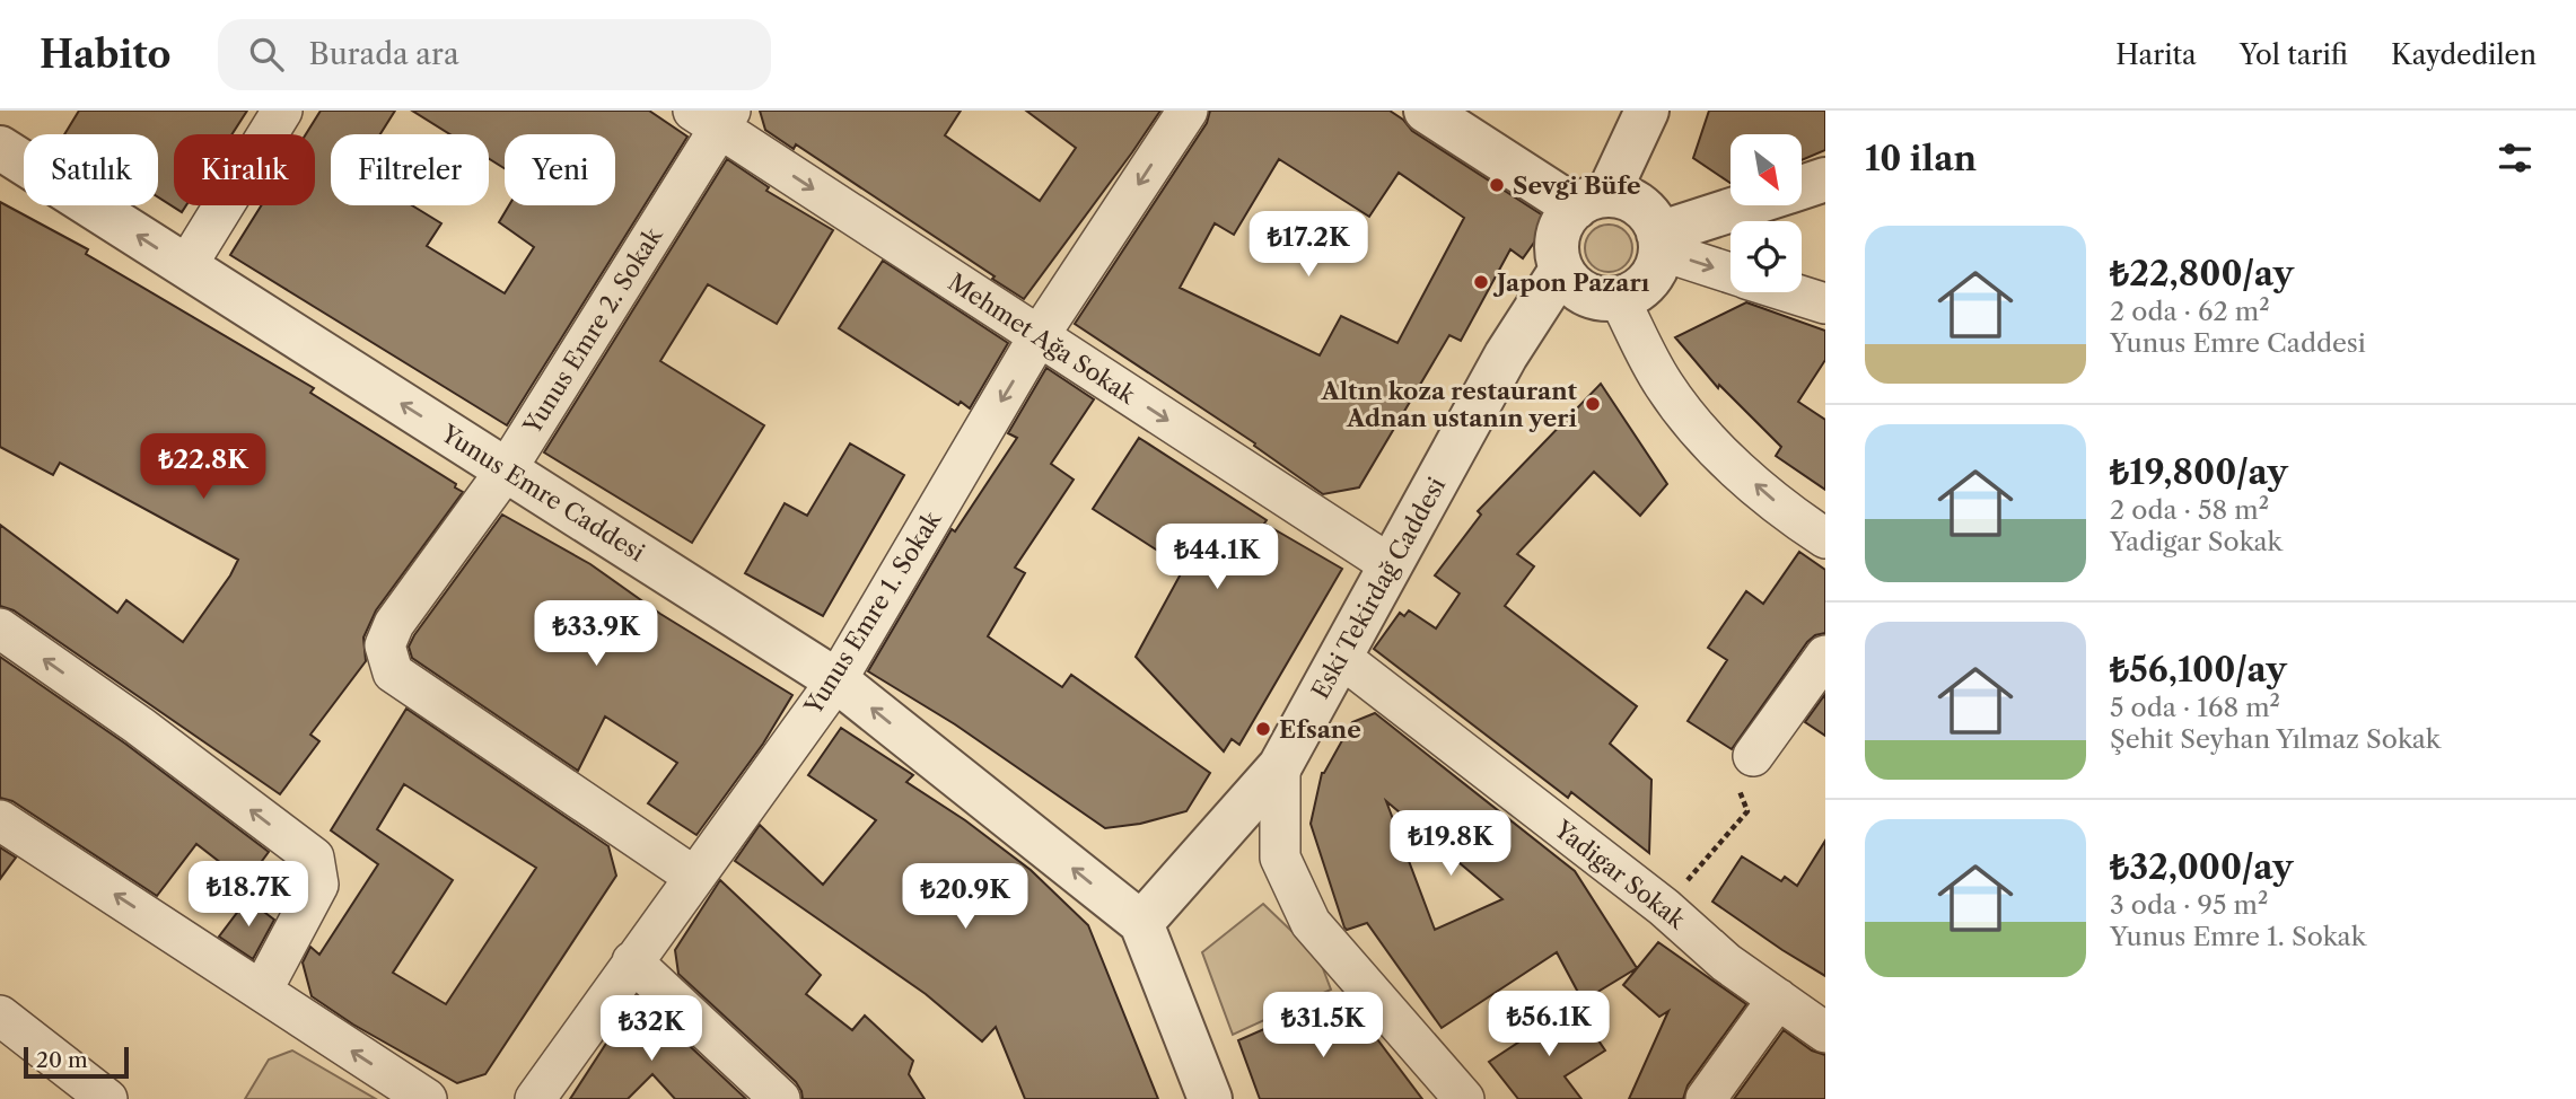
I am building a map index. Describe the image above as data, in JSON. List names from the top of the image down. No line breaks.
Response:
{"streets":{"street":["Yunus Emre 2. Sokak","Mehmet Ağa Sokak","Yunus Emre Caddesi","Eski Tekirdağ Caddesi","Yunus Emre 1. Sokak","Yadigar Sokak"]},"crossings":[["Yunus Emre 2. Sokak","Mehmet Ağa Sokak"],["Yunus Emre 2. Sokak","Yunus Emre Caddesi"],["Yunus Emre 2. Sokak","Yunus Emre 1. Sokak"],["Mehmet Ağa Sokak","Eski Tekirdağ Caddesi"],["Mehmet Ağa Sokak","Yunus Emre 1. Sokak"],["Yunus Emre Caddesi","Eski Tekirdağ Caddesi"],["Yunus Emre Caddesi","Yunus Emre 1. Sokak"],["Eski Tekirdağ Caddesi","Yadigar Sokak"]],"one_way":["Mehmet Ağa Sokak","Yunus Emre Caddesi","Yunus Emre 1. Sokak"],"places":["Sevgi Büfe","Japon Pazarı","Altın koza restaurant Adnan ustanın yeri","Efsane"],"scale_bar":"20 m","north":"bottom right","page":{"header":"Habito","search":"Burada ara","nav":["Harita","Yol tarifi","Kaydedilen"],"heading":"10 ilan","chip":["Satılık","Kiralık","Filtreler","Yeni"],"list":[{"name":"₺22,800/ay","note":"2 oda · 62 m² · Yunus Emre Caddesi"},{"name":"₺19,800/ay","note":"2 oda · 58 m² · Yadigar Sokak"},{"name":"₺56,100/ay","note":"5 oda · 168 m² · Şehit Seyhan Yılmaz Sokak"},{"name":"₺32,000/ay","note":"3 oda · 95 m² · Yunus Emre 1. Sokak"}],"price":["₺17.2K","₺22.8K","₺44.1K","₺33.9K","₺19.8K","₺18.7K","₺20.9K","₺56.1K","₺31.5K","₺32K"],"scale":"20 m"}}
